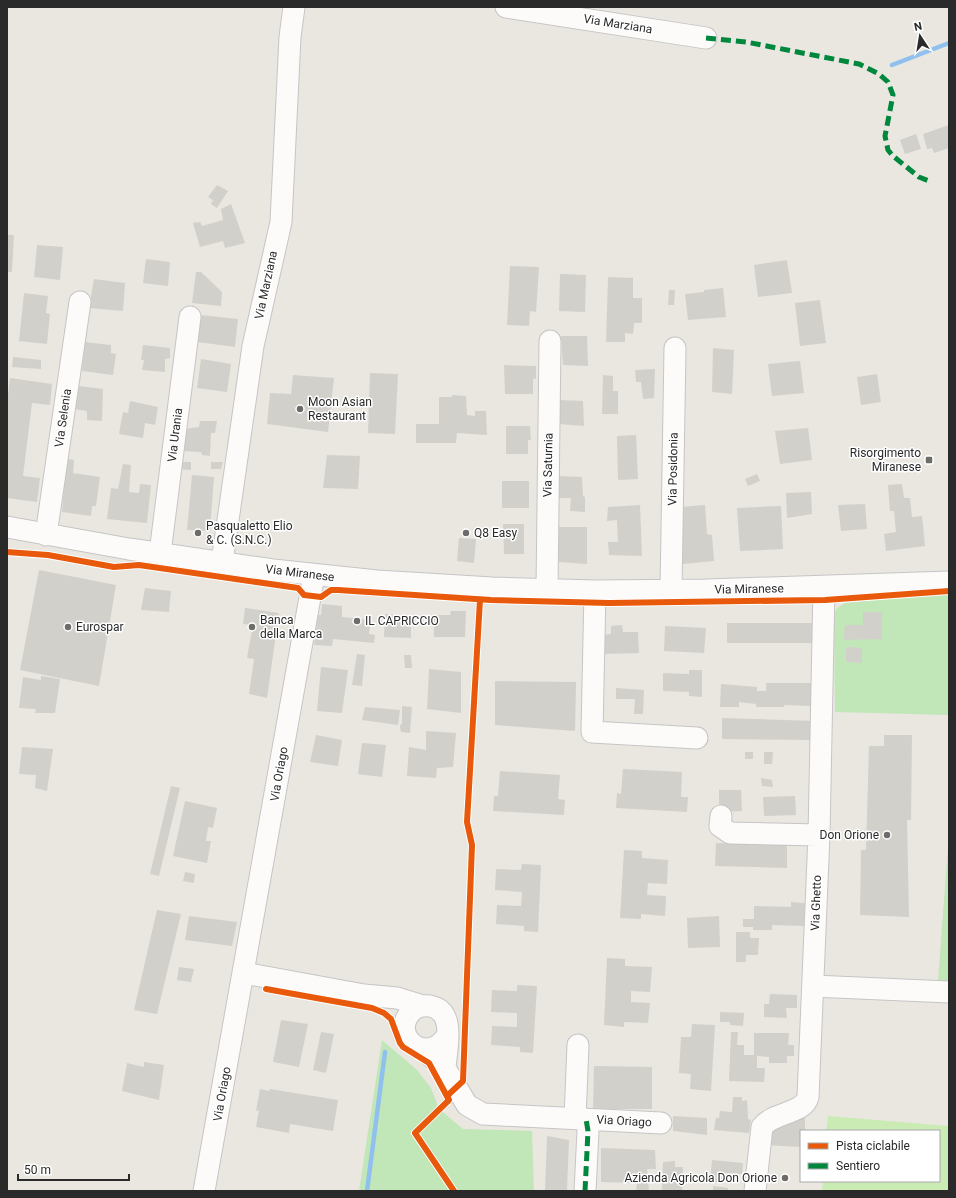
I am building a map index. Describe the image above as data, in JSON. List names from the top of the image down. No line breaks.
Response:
{"streets":{"street":["Via Marziana","Via Selenia","Via Urania","Via Saturnia","Via Posidonia","Via Miranese","Via Oriago","Via Ghetto"]},"crossings":[["Via Marziana","Via Miranese"],["Via Selenia","Via Miranese"],["Via Urania","Via Miranese"],["Via Saturnia","Via Miranese"],["Via Posidonia","Via Miranese"],["Via Miranese","Via Oriago"],["Via Miranese","Via Ghetto"]],"places":{"other":["Moon Asian Restaurant","Pasqualetto Elio & C. (S.N.C.)","Q8 Easy","IL CAPRICCIO","Eurospar","Banca della Marca","Don Orione","Azienda Agricola Don Orione"],"transit":["Risorgimento Miranese"]},"legend":["Pista ciclabile","Sentiero"],"scale_bar":"50 m","north":"top"}
